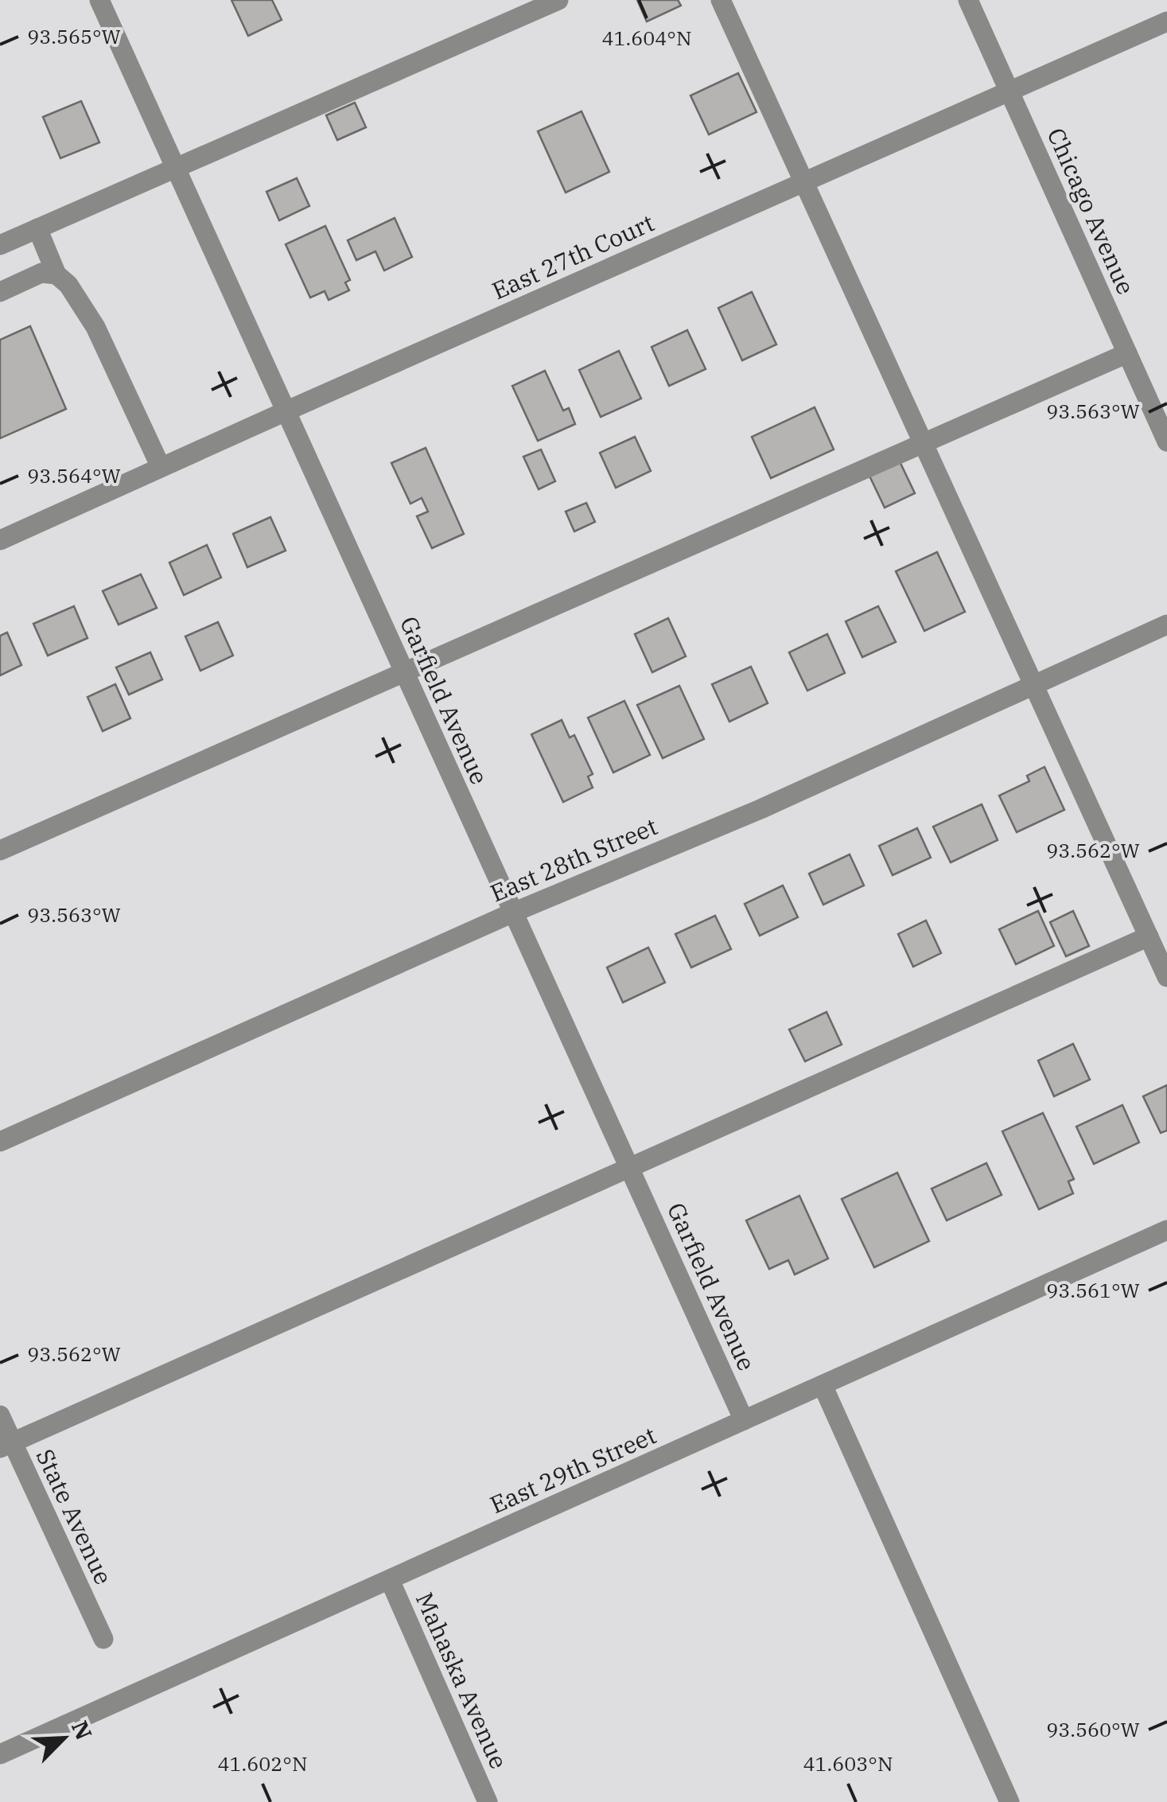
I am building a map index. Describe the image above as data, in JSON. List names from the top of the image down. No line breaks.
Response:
{"streets":{"street":["Chicago Avenue","East 27th Court","Garfield Avenue","East 28th Street","East 29th Street","State Avenue","Mahaska Avenue"]},"crossings":[["Chicago Avenue","East 27th Court"],["East 27th Court","Garfield Avenue"],["Garfield Avenue","East 28th Street"],["Garfield Avenue","East 29th Street"],["East 29th Street","Mahaska Avenue"]],"north":"top right","coordinates":["93.565°W","41.604°N","93.563°W","93.564°W","93.562°W","93.561°W","93.560°W","41.602°N","41.603°N"]}
